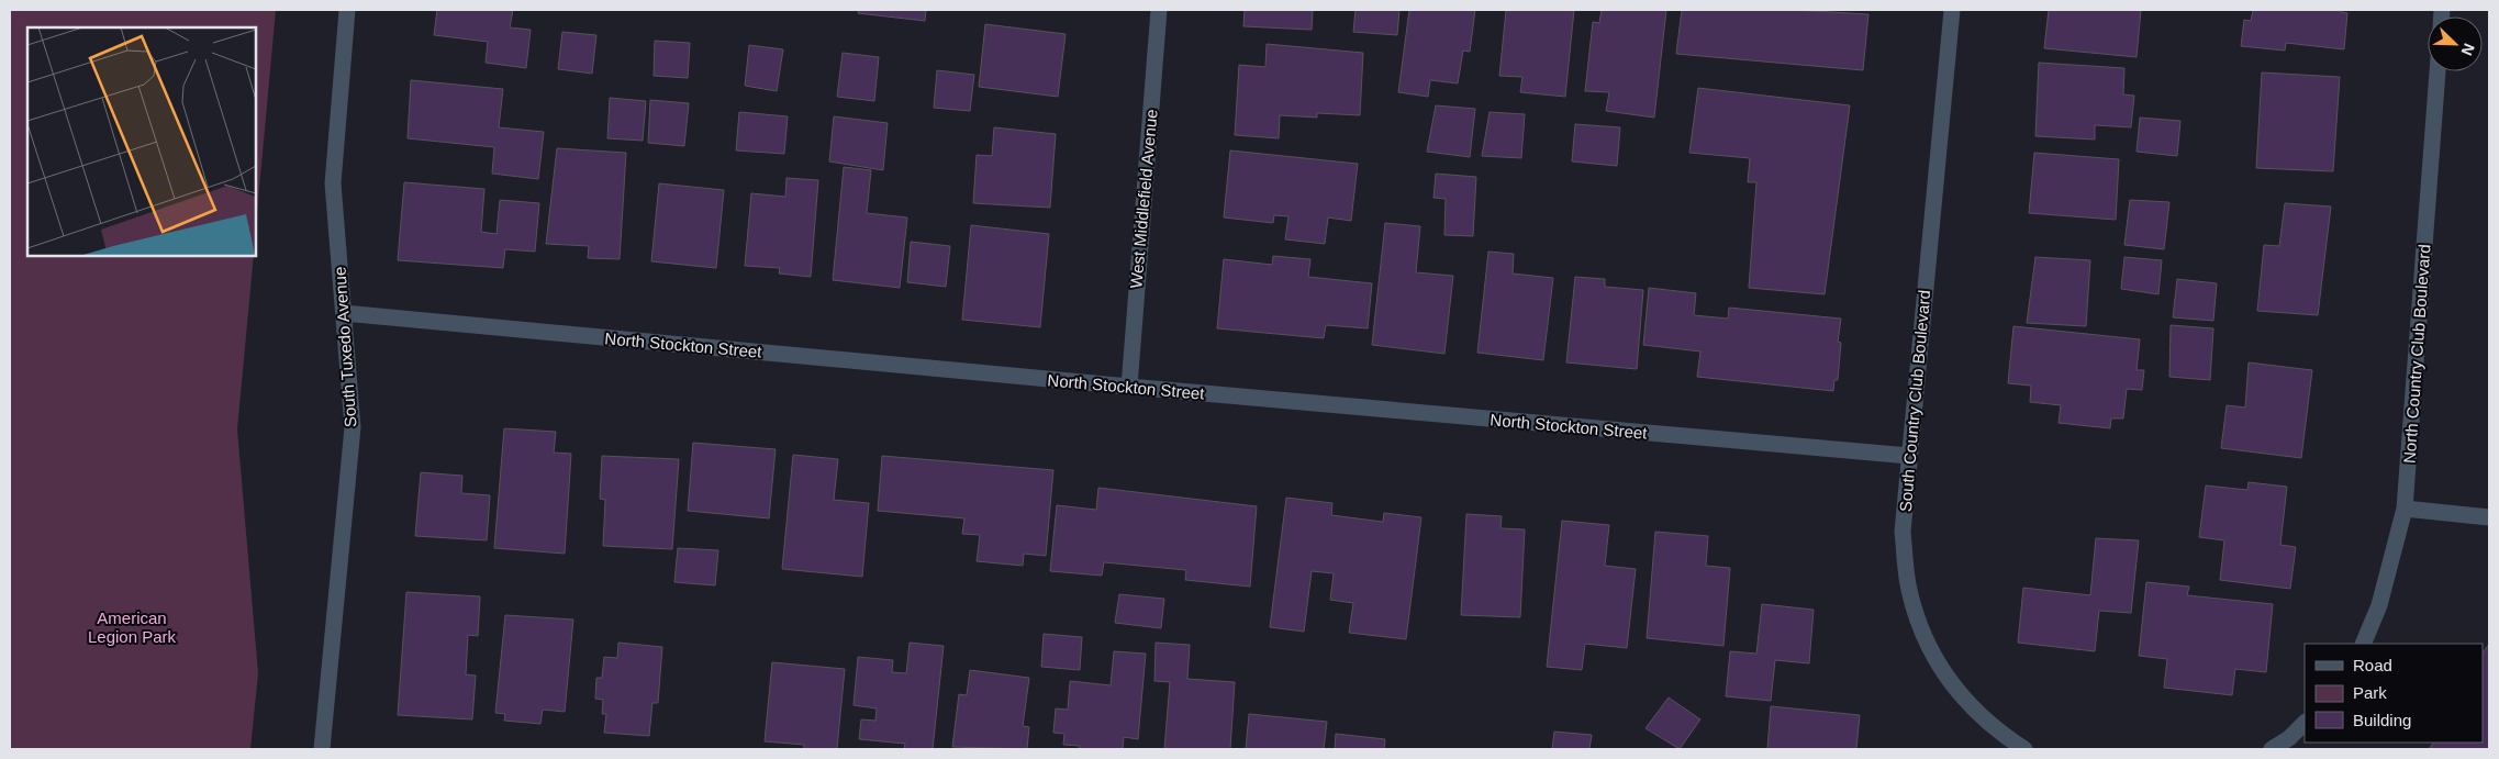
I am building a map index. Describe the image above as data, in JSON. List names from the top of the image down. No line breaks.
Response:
{"streets":{"street":["West Middlefield Avenue","North Stockton Street","South Tuxedo Avenue","North Country Club Boulevard","South Country Club Boulevard"]},"crossings":[["West Middlefield Avenue","North Stockton Street"],["North Stockton Street","South Tuxedo Avenue"],["North Stockton Street","South Country Club Boulevard"]],"parks":["American Legion Park"],"legend":["Road","Park","Building"],"north":"bottom right"}
